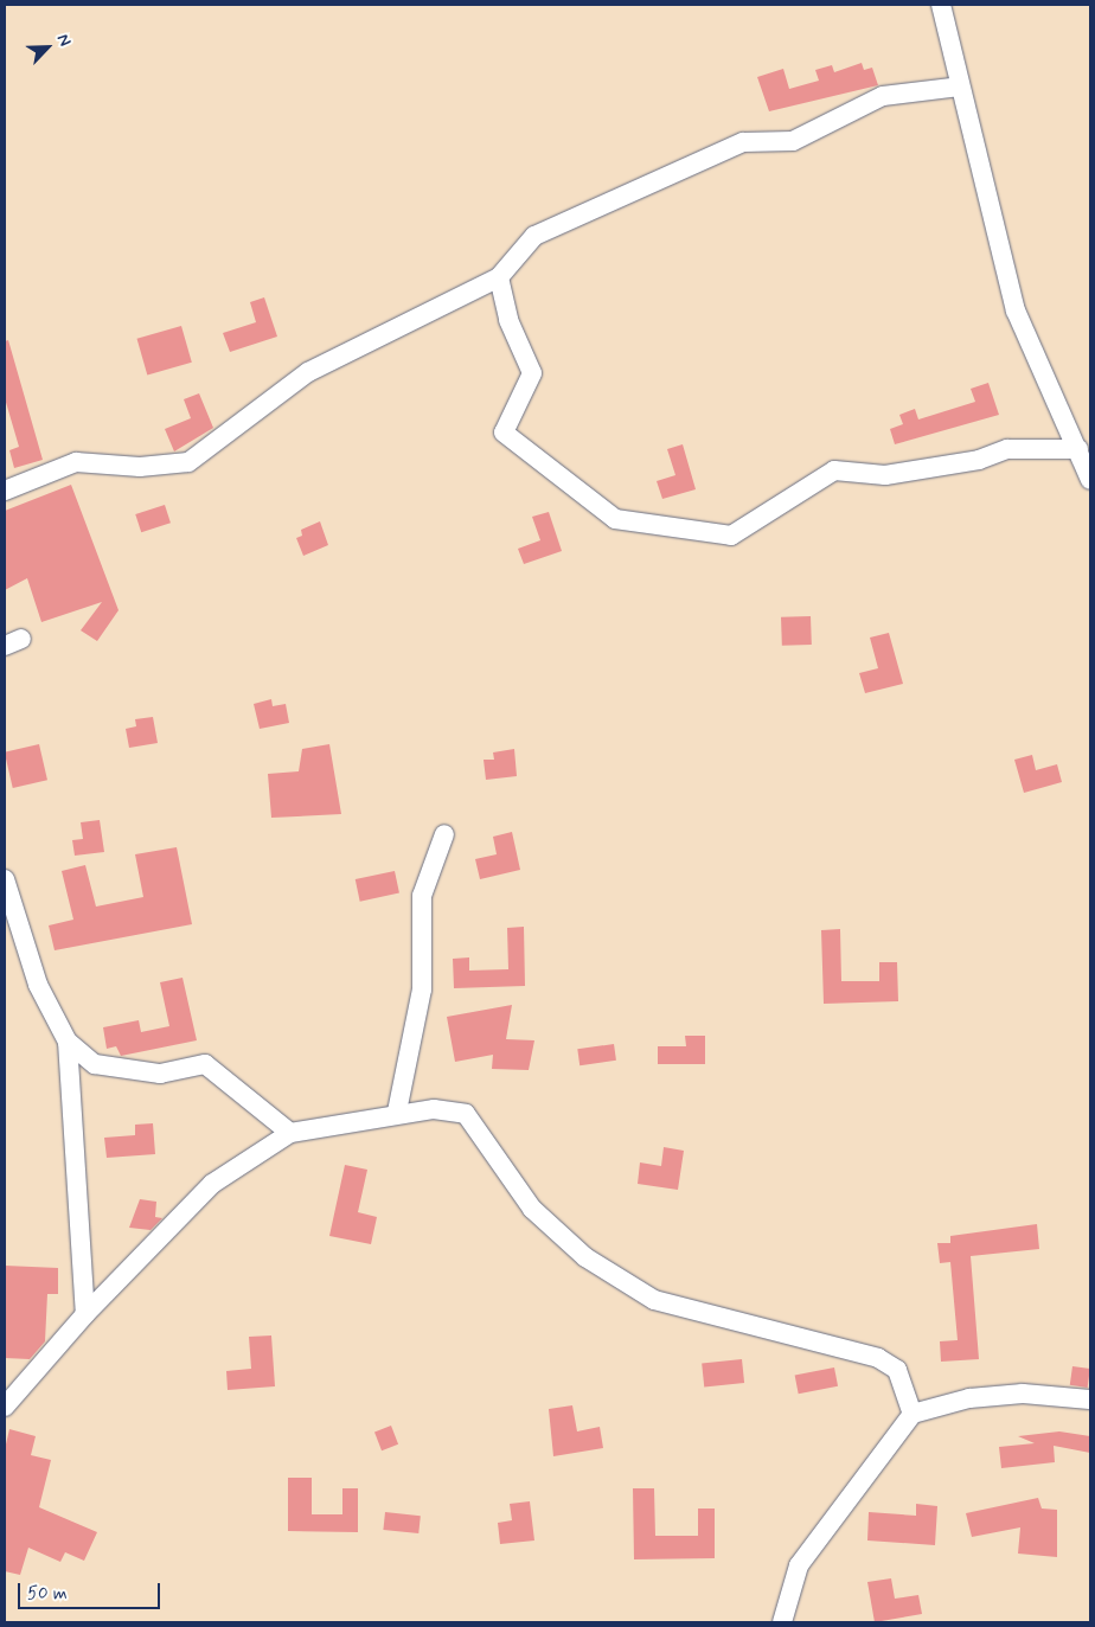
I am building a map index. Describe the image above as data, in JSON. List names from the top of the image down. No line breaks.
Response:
{"scale_bar":"50 m","north":"top right"}
